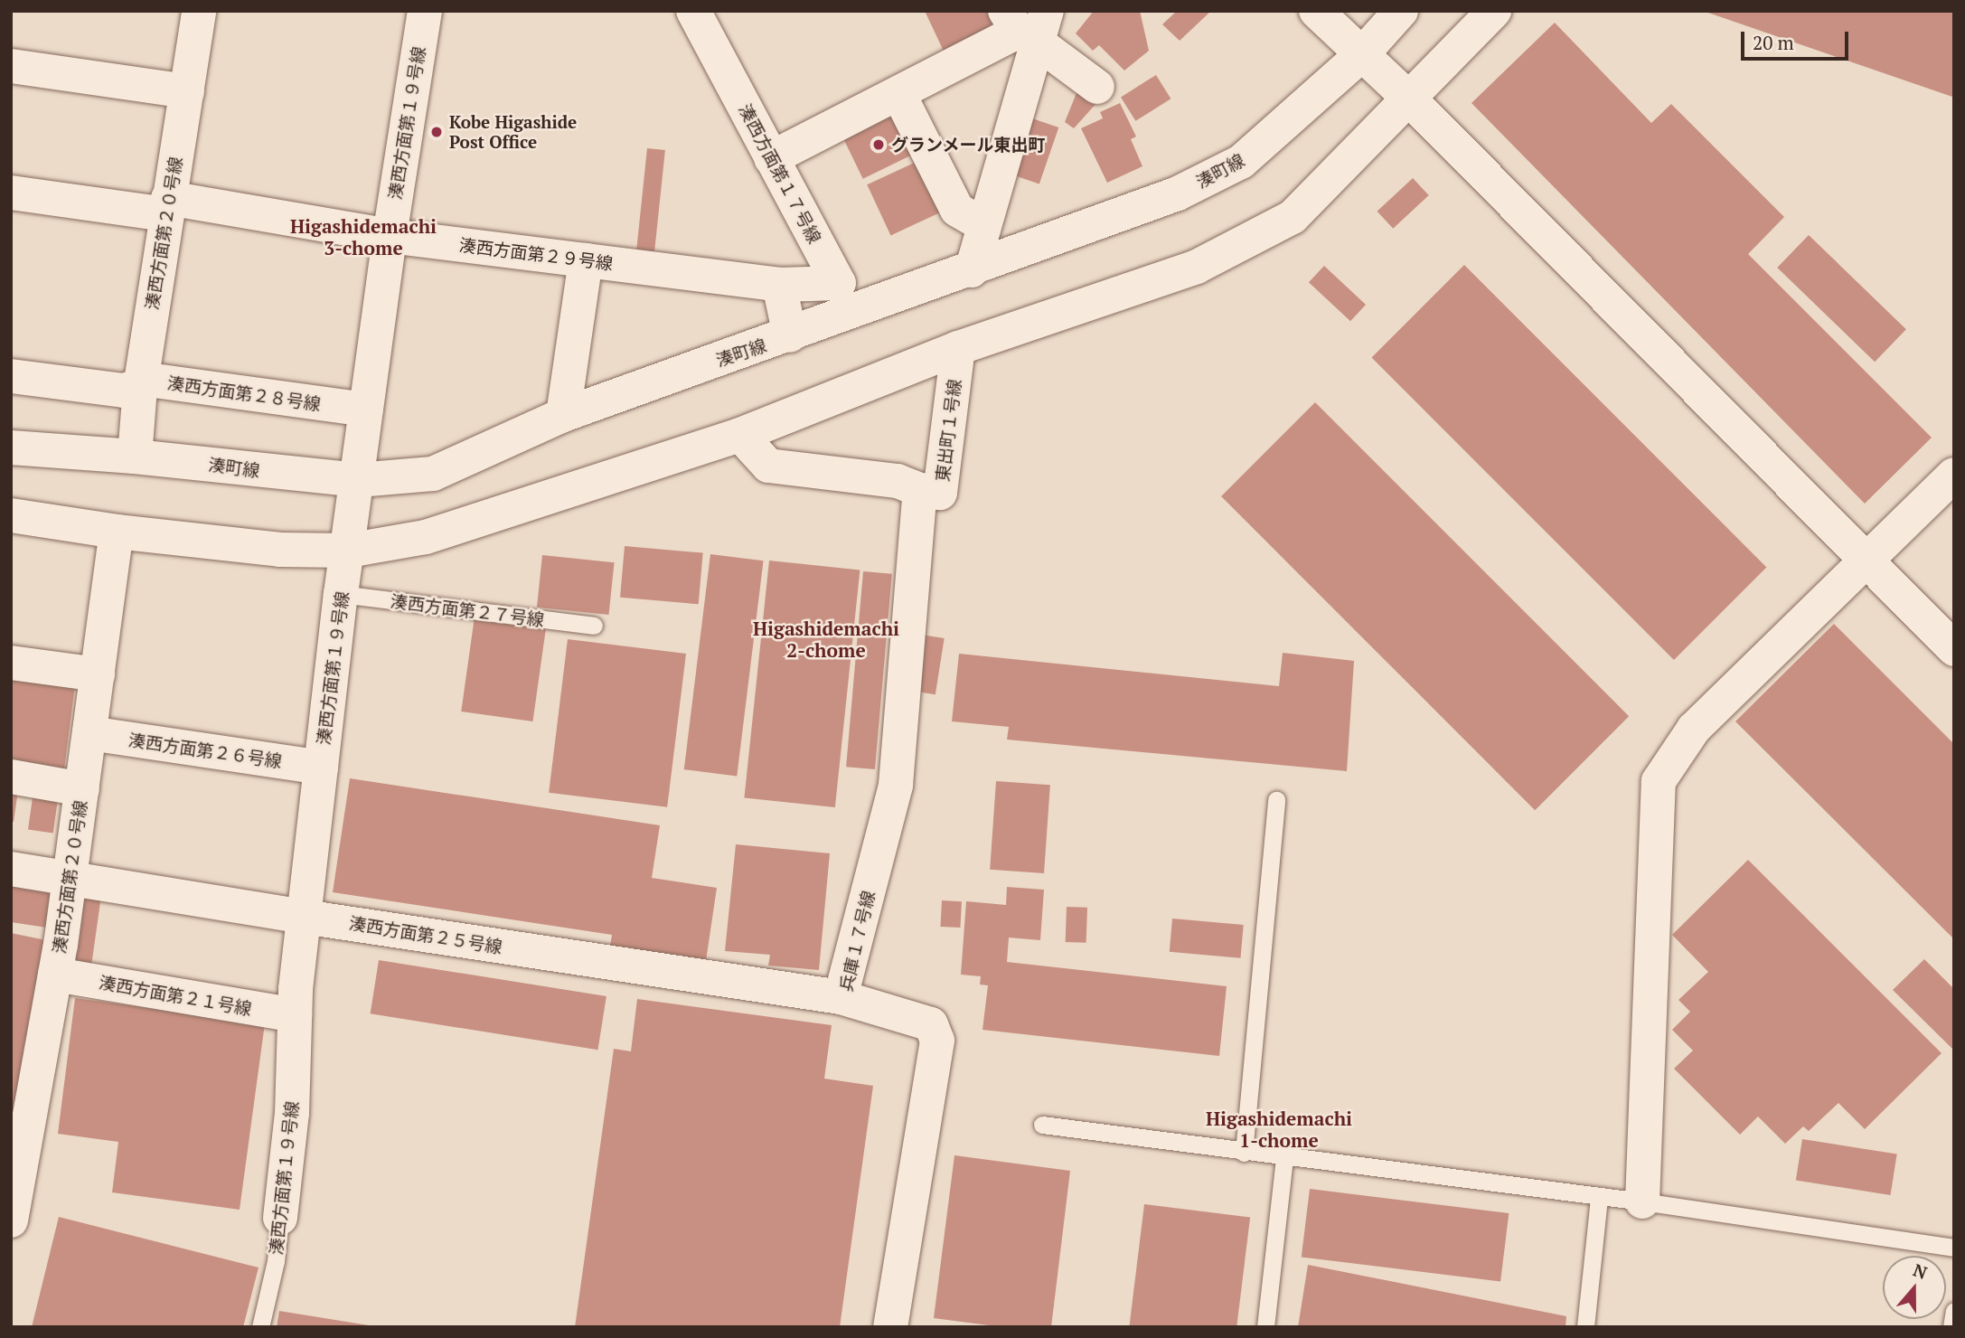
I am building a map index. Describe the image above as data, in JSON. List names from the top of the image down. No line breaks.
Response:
{"streets":{"street":["湊西方面第１９号線","湊町線","湊西方面第１７号線","湊西方面第２０号線","湊西方面第２９号線","湊西方面第２８号線","東出町１号線","湊西方面第２６号線","湊西方面第２５号線","兵庫１７号線","湊西方面第２１号線"],"lane":["湊西方面第２７号線"]},"crossings":[["湊西方面第１９号線","湊町線"],["湊西方面第１９号線","湊西方面第２９号線"],["湊西方面第１９号線","湊西方面第２８号線"],["湊西方面第１９号線","湊西方面第２７号線"],["湊西方面第１９号線","湊西方面第２６号線"],["湊西方面第１９号線","湊西方面第２５号線"],["湊西方面第１９号線","湊西方面第２１号線"],["湊町線","湊西方面第２０号線"],["湊西方面第１７号線","湊西方面第２９号線"],["湊西方面第２０号線","湊西方面第２９号線"],["湊西方面第２０号線","湊西方面第２８号線"],["湊西方面第２０号線","湊西方面第２６号線"],["湊西方面第２０号線","湊西方面第２５号線"],["湊西方面第２０号線","湊西方面第２１号線"],["東出町１号線","兵庫１７号線"],["湊西方面第２５号線","兵庫１７号線"]],"districts":["Higashidemachi 3-chome","Higashidemachi 2-chome","Higashidemachi 1-chome"],"places":["Kobe Higashide Post Office","グランメール東出町"],"scale_bar":"20 m","north":"top"}
